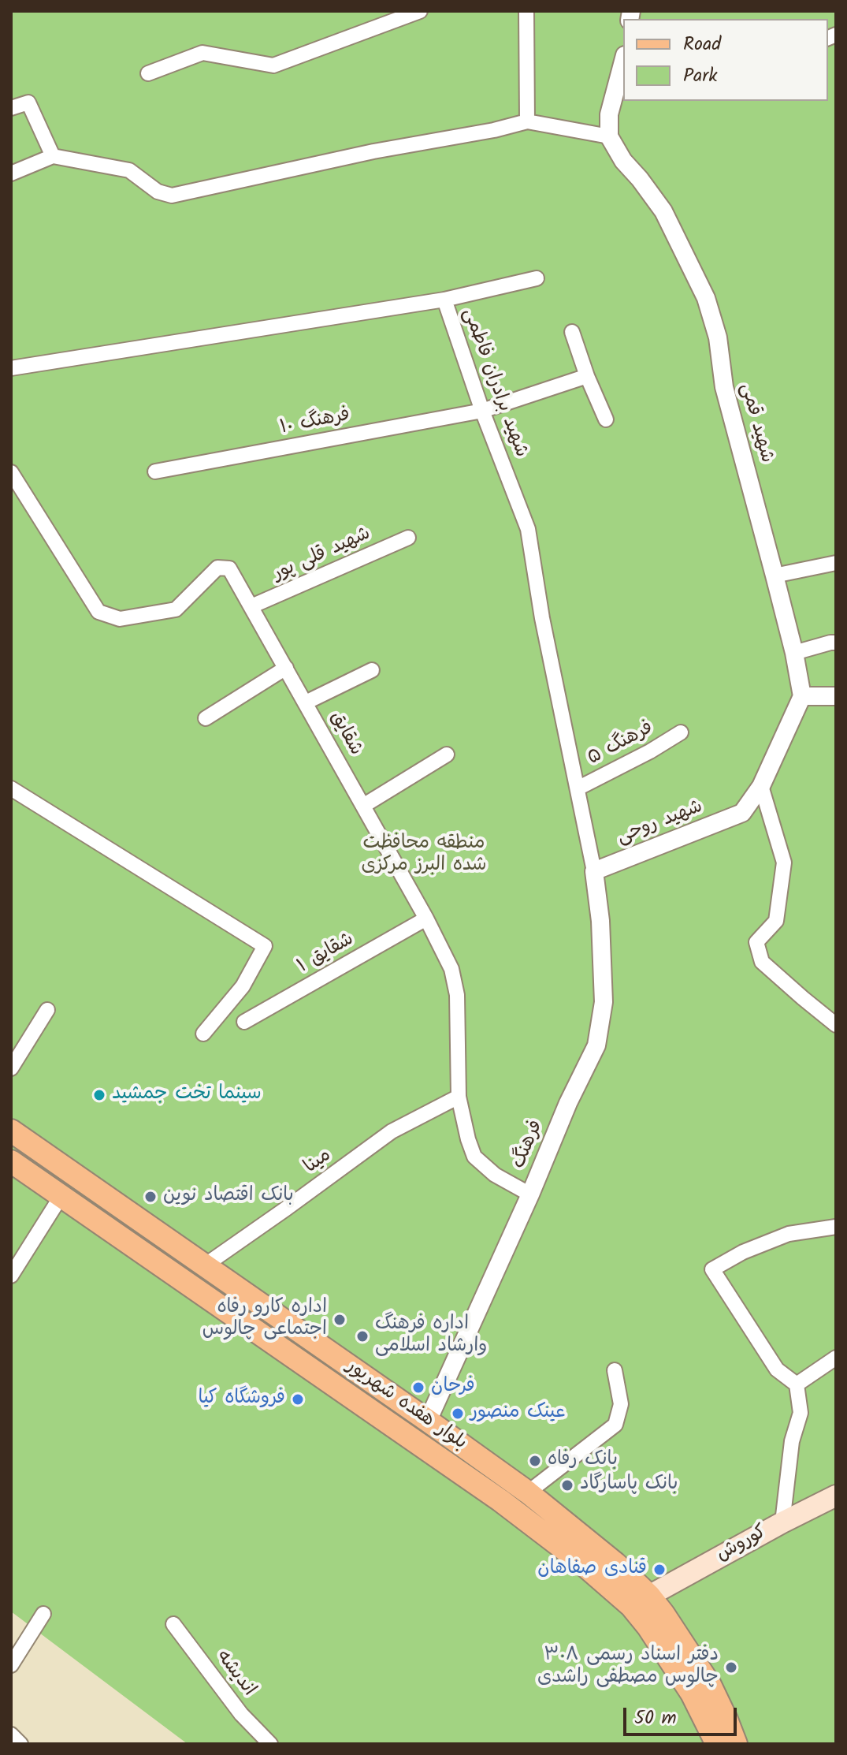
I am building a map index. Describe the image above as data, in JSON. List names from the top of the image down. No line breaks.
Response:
{"streets":{"main road":["بلوار هفده شهریور","کوروش"],"street":["شهید برادران فاطمی","فرهنگ ۱۰","شهید قمی","شهید قلی پور","شقایق","فرهنگ ۵","شهید روحی","شقایق ۱","فرهنگ","مینا","اندیشه"]},"crossings":[["شهید برادران فاطمی","فرهنگ ۱۰"],["شهید برادران فاطمی","فرهنگ ۵"],["شهید برادران فاطمی","شهید روحی"],["شهید برادران فاطمی","فرهنگ"],["شهید قلی پور","شقایق"],["شقایق","شقایق ۱"],["شقایق","فرهنگ"],["شقایق","مینا"],["شهید روحی","فرهنگ"],["فرهنگ","بلوار هفده شهریور"],["مینا","بلوار هفده شهریور"],["بلوار هفده شهریور","کوروش"]],"parks":["منطقه محافظت شده البرز مرکزی"],"places":["سینما تخت جمشید","بانک اقتصاد نوین","اداره کارو رفاه اجتماعی چالوس","اداره فرهنگ وارشاد اسلامی","فرحان","فروشگاه کیا","عینک منصور","بانک رفاه","بانک پاسارگاد","قنادی صفاهان","دفتر اسناد رسمی ۳۰۸ چالوس مصطفی راشدی"],"legend":["Road","Park"],"scale_bar":"50 m"}
